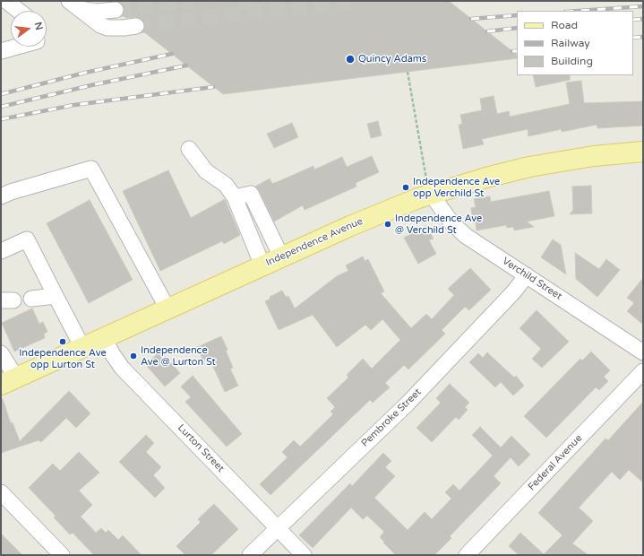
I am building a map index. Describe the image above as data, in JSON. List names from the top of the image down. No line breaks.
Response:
{"streets":{"main road":["Independence Avenue"],"street":["Verchild Street","Pembroke Street","Lurton Street","Federal Avenue"]},"crossings":[["Independence Avenue","Verchild Street"],["Independence Avenue","Lurton Street"],["Verchild Street","Pembroke Street"],["Pembroke Street","Lurton Street"]],"places":["Quincy Adams","Independence Ave opp Verchild St","Independence Ave @ Verchild St","Independence Ave opp Lurton St","Independence Ave @ Lurton St"],"legend":["Road","Railway","Building"],"north":"right"}
